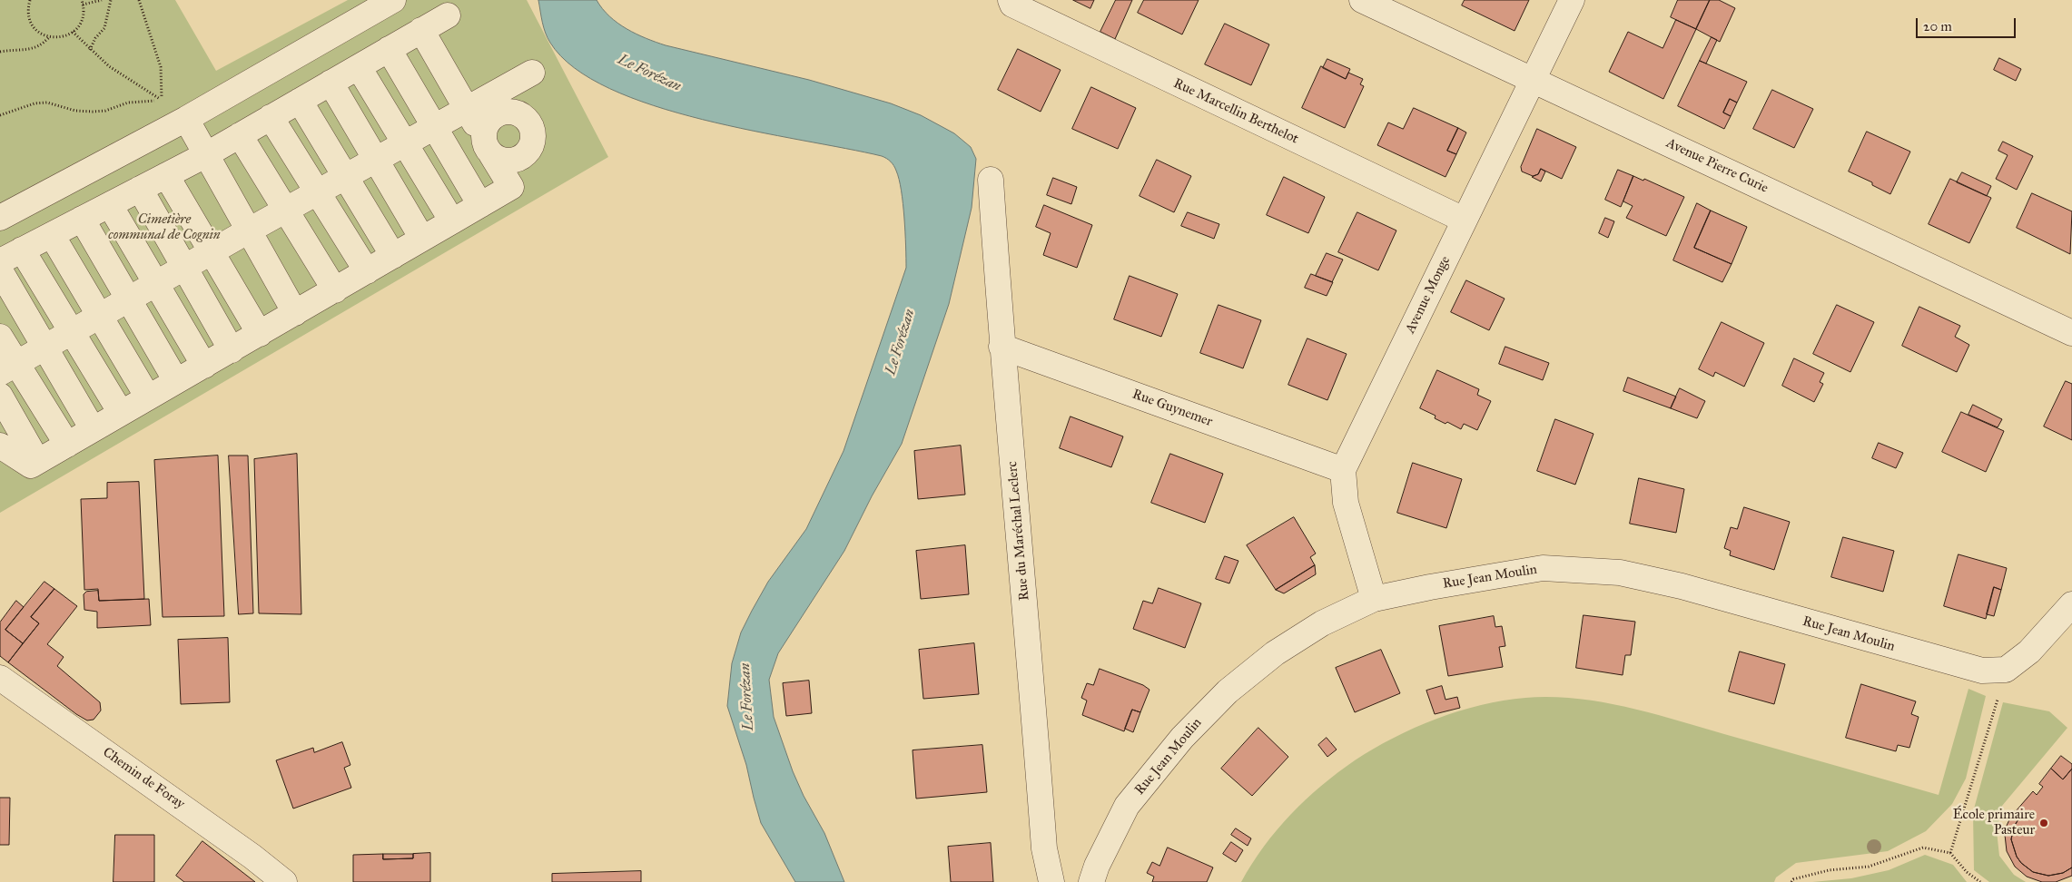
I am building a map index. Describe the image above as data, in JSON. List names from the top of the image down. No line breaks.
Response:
{"streets":{"street":["Rue Marcellin Berthelot","Avenue Pierre Curie","Avenue Monge","Rue Guynemer","Rue du Maréchal Leclerc","Rue Jean Moulin","Chemin de Foray"]},"crossings":[["Rue Marcellin Berthelot","Avenue Monge"],["Avenue Pierre Curie","Avenue Monge"],["Avenue Monge","Rue Guynemer"],["Rue Guynemer","Rue du Maréchal Leclerc"]],"water":["Le Forézan"],"parks":["Cimetière communal de Cognin"],"places":["École primaire Pasteur"],"scale_bar":"20 m"}
